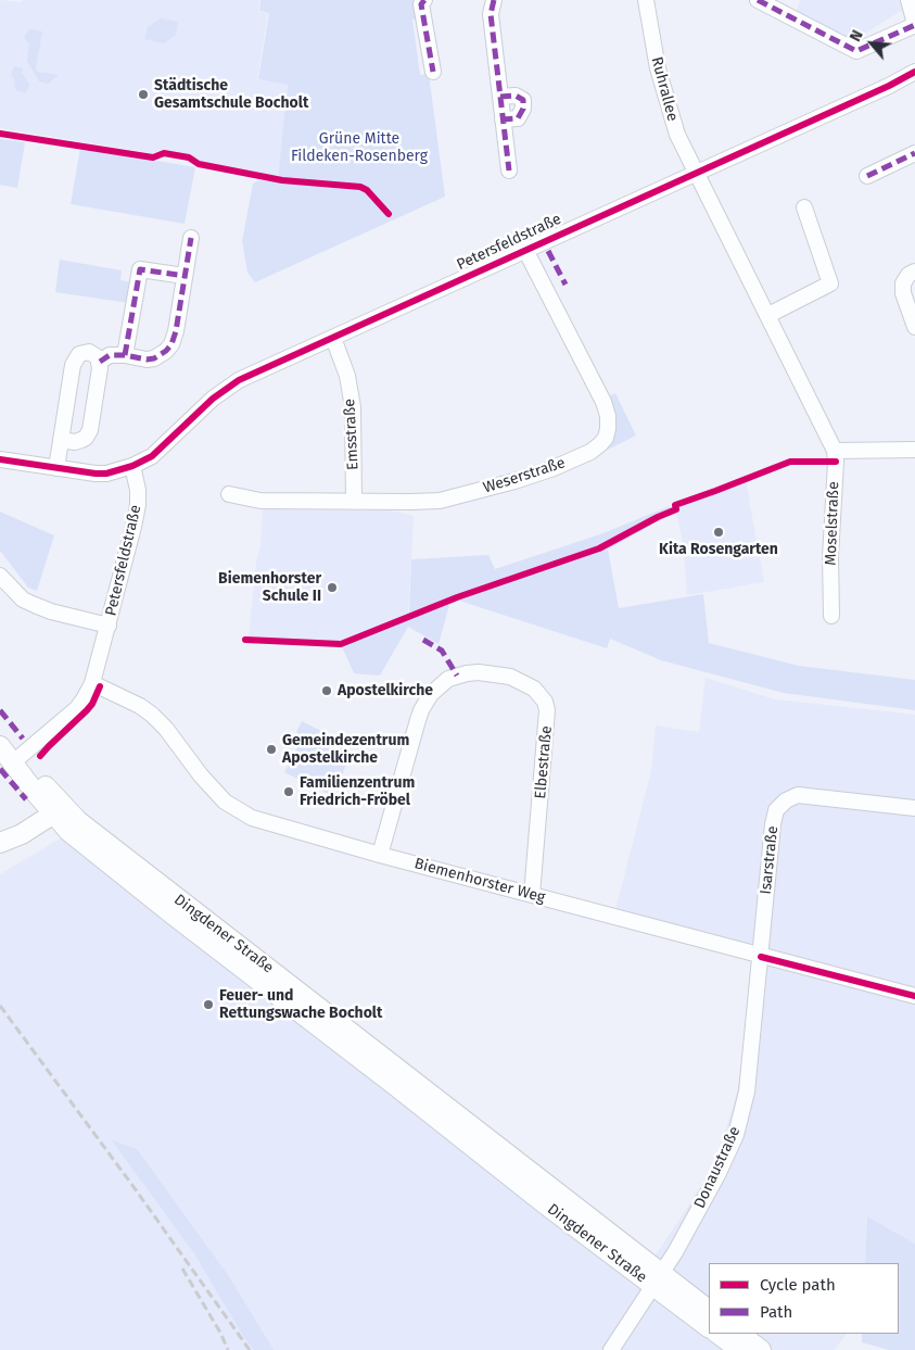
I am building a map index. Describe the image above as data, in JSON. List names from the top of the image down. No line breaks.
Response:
{"streets":{"main road":["Dingdener Straße"],"street":["Ruhrallee","Petersfeldstraße","Emsstraße","Weserstraße","Moselstraße","Elbestraße","Isarstraße","Biemenhorster Weg","Donaustraße"]},"crossings":[["Ruhrallee","Petersfeldstraße"],["Ruhrallee","Moselstraße"],["Petersfeldstraße","Emsstraße"],["Petersfeldstraße","Weserstraße"],["Petersfeldstraße","Moselstraße"],["Petersfeldstraße","Biemenhorster Weg"],["Emsstraße","Weserstraße"],["Elbestraße","Biemenhorster Weg"],["Isarstraße","Biemenhorster Weg"],["Isarstraße","Donaustraße"],["Biemenhorster Weg","Donaustraße"],["Dingdener Straße","Donaustraße"]],"parks":["Grüne Mitte Fildeken-Rosenberg"],"places":["Städtische Gesamtschule Bocholt","Kita Rosengarten","Biemenhorster Schule II","Apostelkirche","Gemeindezentrum Apostelkirche","Familienzentrum Friedrich-Fröbel","Feuer- und Rettungswache Bocholt"],"legend":["Cycle path","Path"],"north":"top left"}
